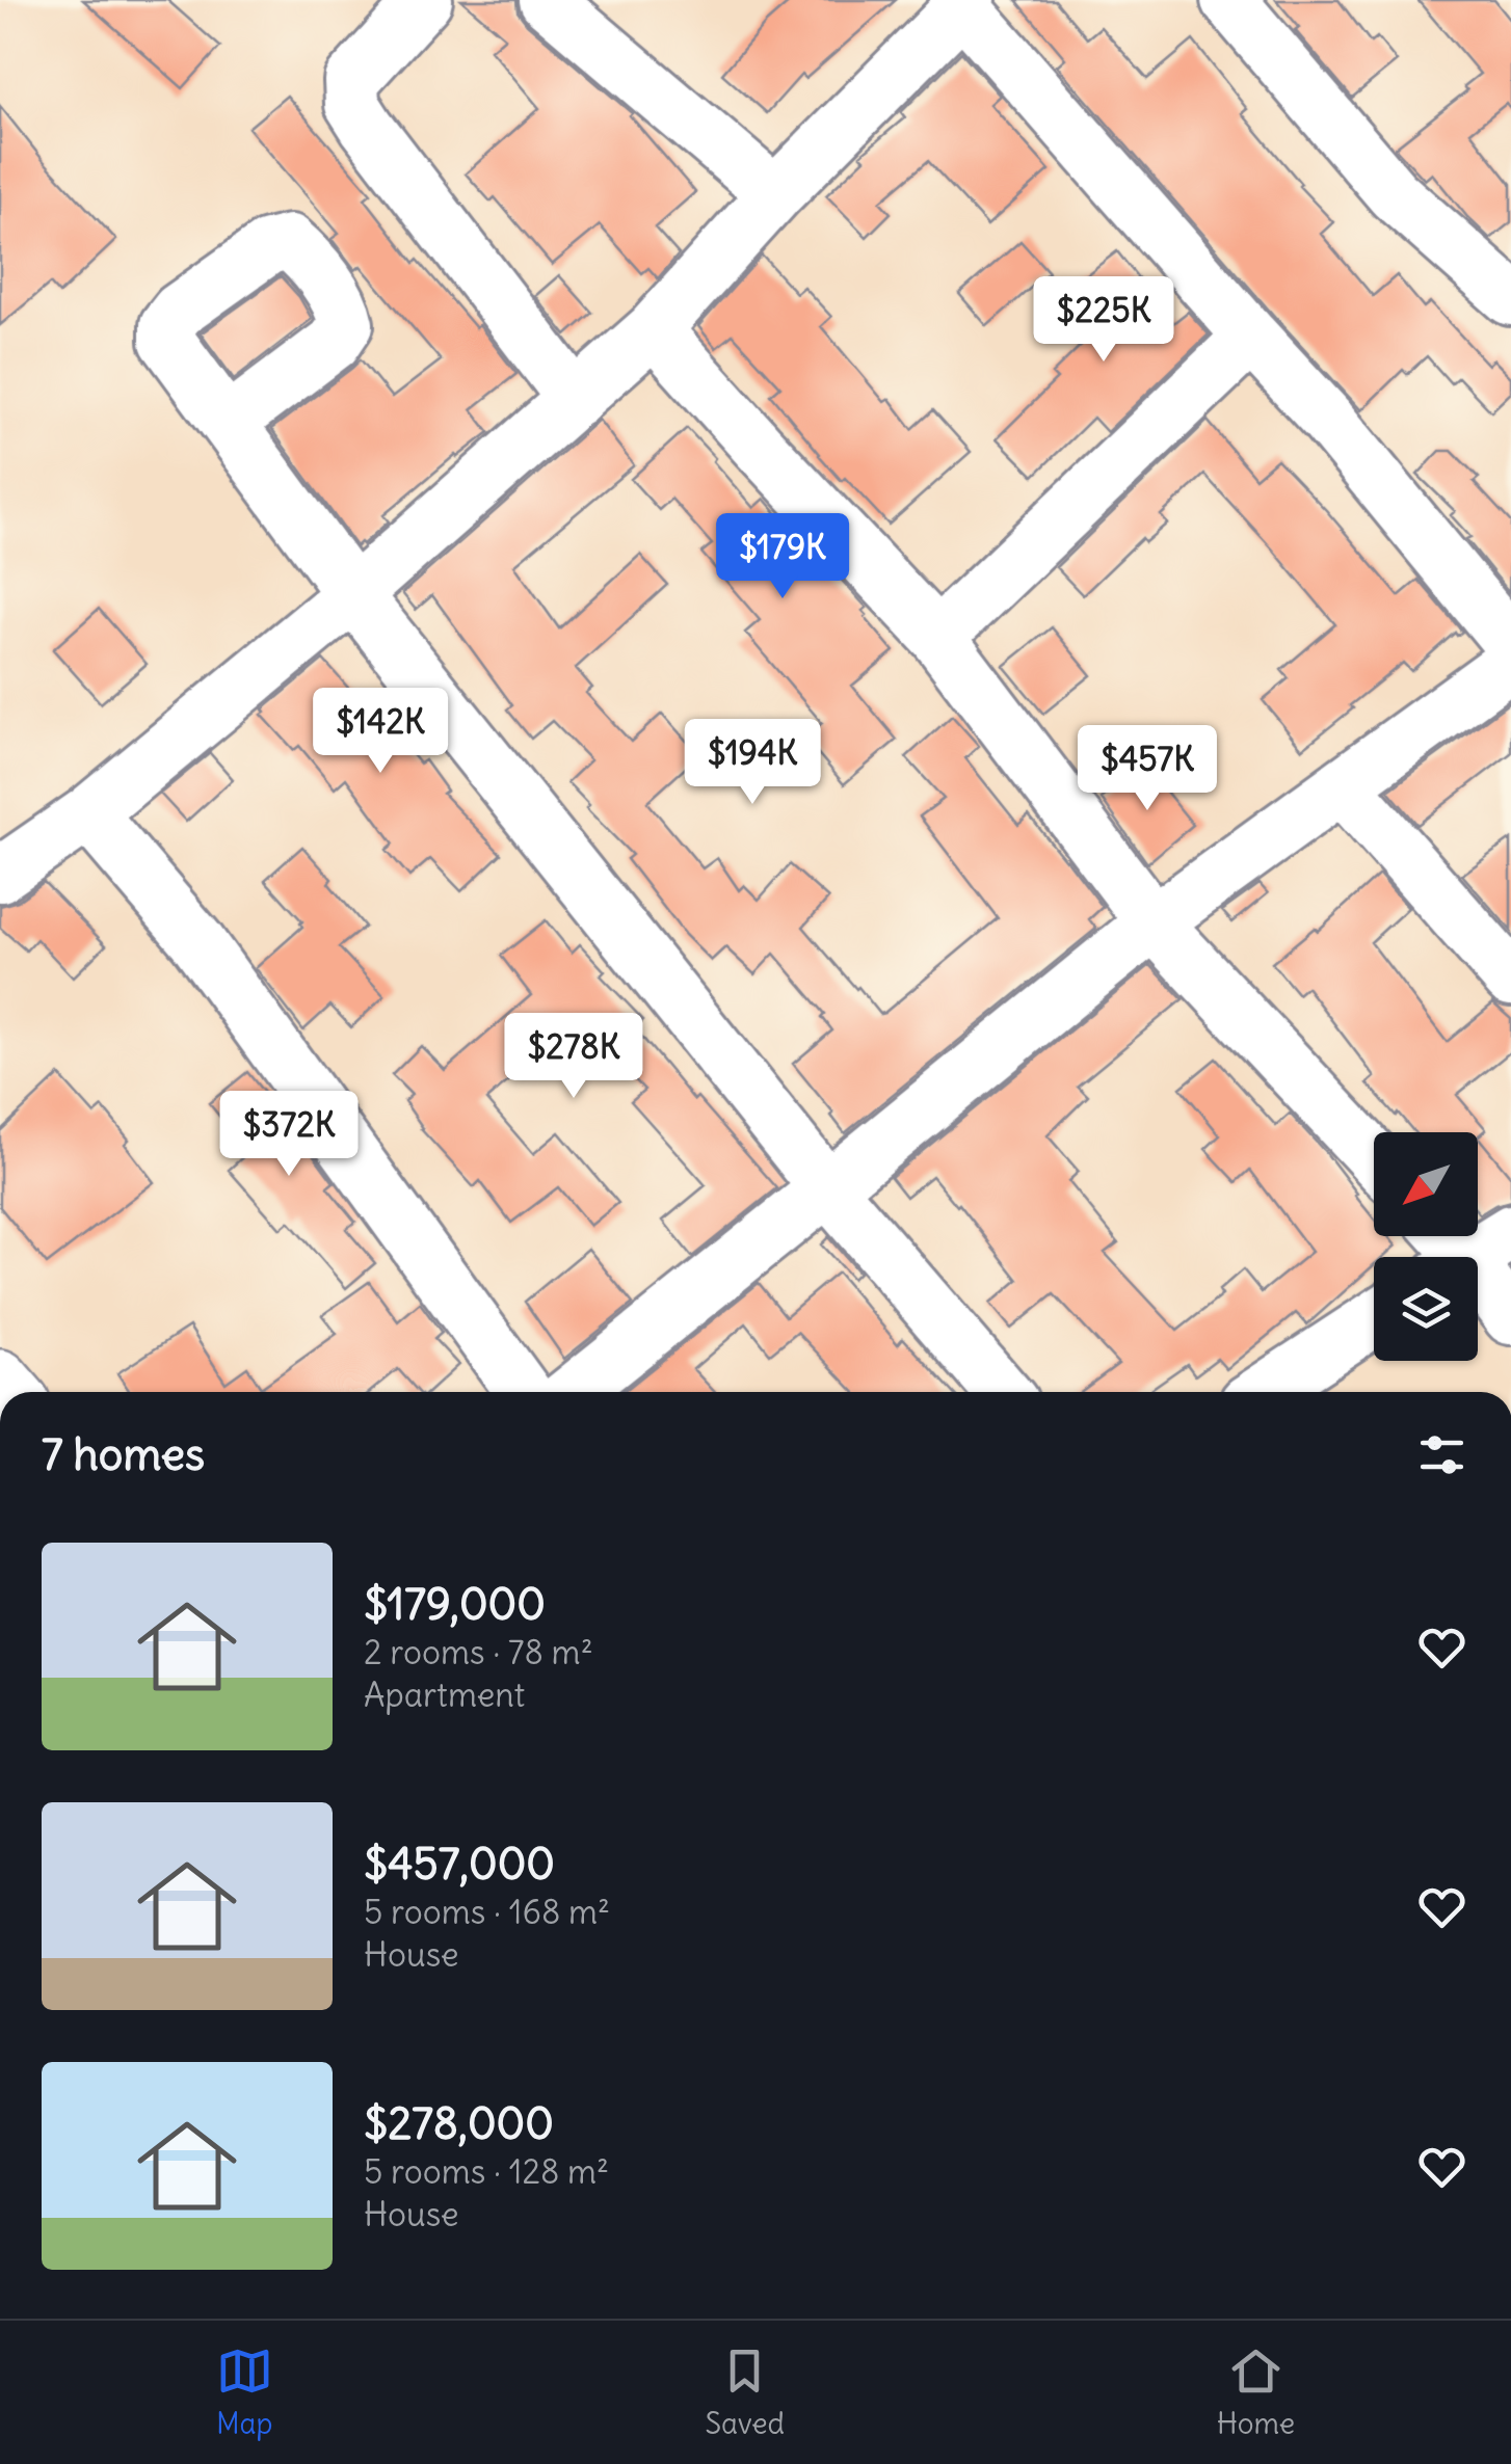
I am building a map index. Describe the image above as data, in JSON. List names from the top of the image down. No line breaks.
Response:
{"north":"bottom left","page":{"price":["$225K","$179K","$142K","$194K","$457K","$278K","$372K"],"heading":"7 homes","list":[{"name":"$179,000","note":"2 rooms · 78 m² · Apartment"},{"name":"$457,000","note":"5 rooms · 168 m² · House"},{"name":"$278,000","note":"5 rooms · 128 m² · House"}],"tabs":["Map","Saved","Home"]}}
